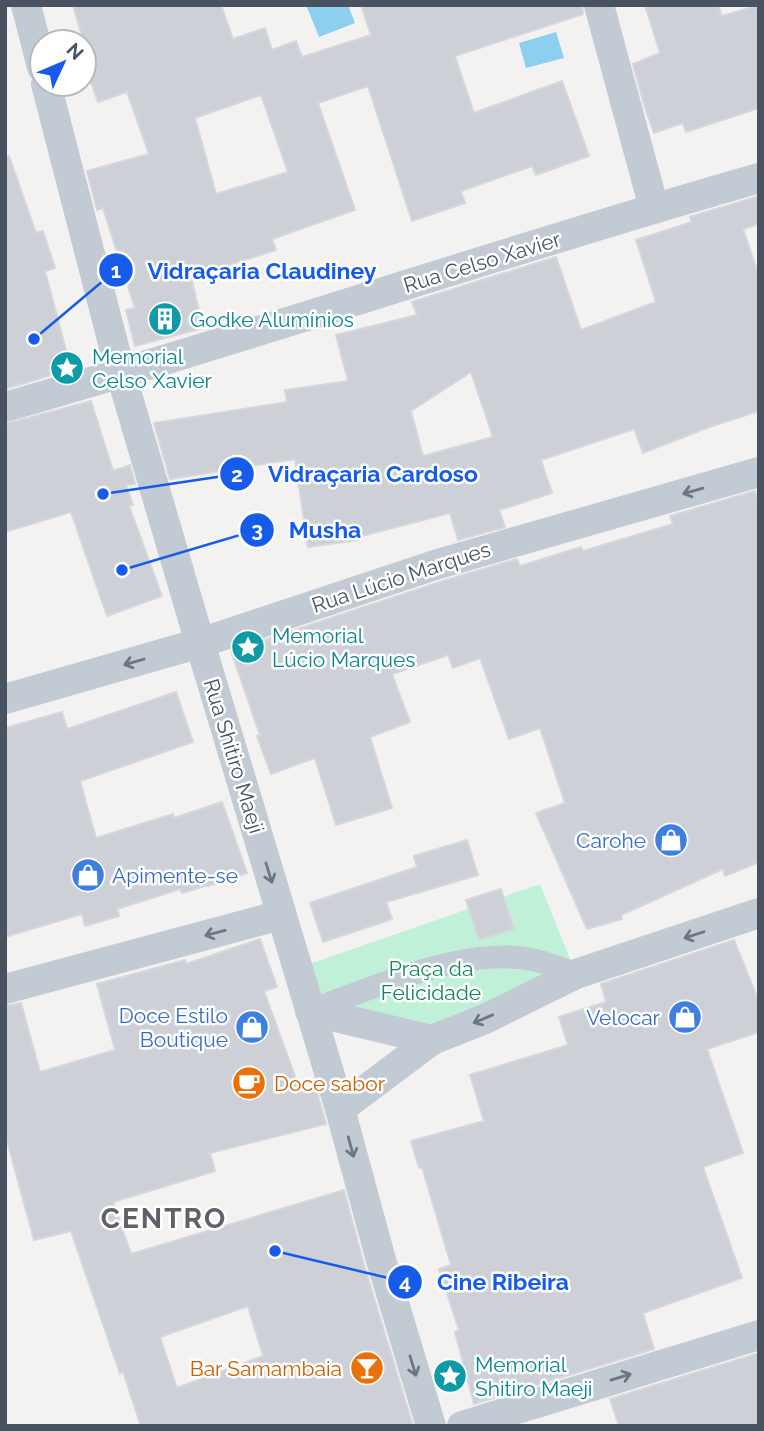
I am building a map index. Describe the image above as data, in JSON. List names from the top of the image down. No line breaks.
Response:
{"streets":{"street":["Rua Celso Xavier","Rua Lúcio Marques","Rua Shitiro Maeji"]},"crossings":[["Rua Celso Xavier","Rua Shitiro Maeji"],["Rua Lúcio Marques","Rua Shitiro Maeji"]],"one_way":["Rua Lúcio Marques","Rua Shitiro Maeji"],"districts":["CENTRO"],"parks":["Praça da Felicidade"],"places":{"building":["Godke Alumínios"],"other":["Vidraçaria Claudiney","Vidraçaria Cardoso","Musha","Cine Ribeira"],"place":["Memorial Celso Xavier","Memorial Lúcio Marques","Memorial Shitiro Maeji"],"shop":["Carohe","Apimente-se","Velocar","Doce Estilo Boutique"],"cafe":["Doce sabor"],"bar":["Bar Samambaia"]},"north":"top right"}
